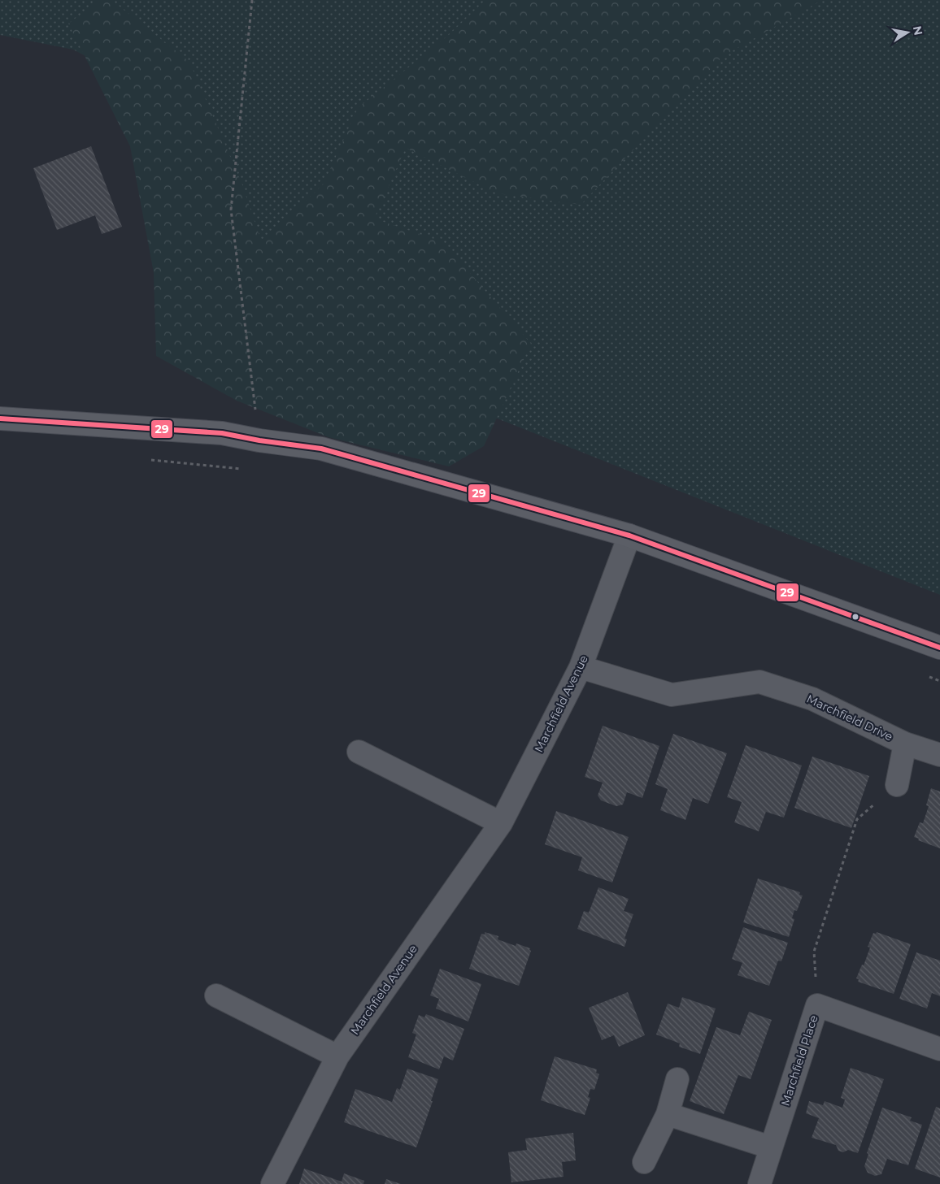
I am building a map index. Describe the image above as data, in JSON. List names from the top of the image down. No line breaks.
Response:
{"streets":{"street":["Marchfield Avenue","Marchfield Drive","Marchfield Place"]},"crossings":[["Marchfield Avenue","Marchfield Drive"]],"lines":["transit line 29"],"north":"right"}
